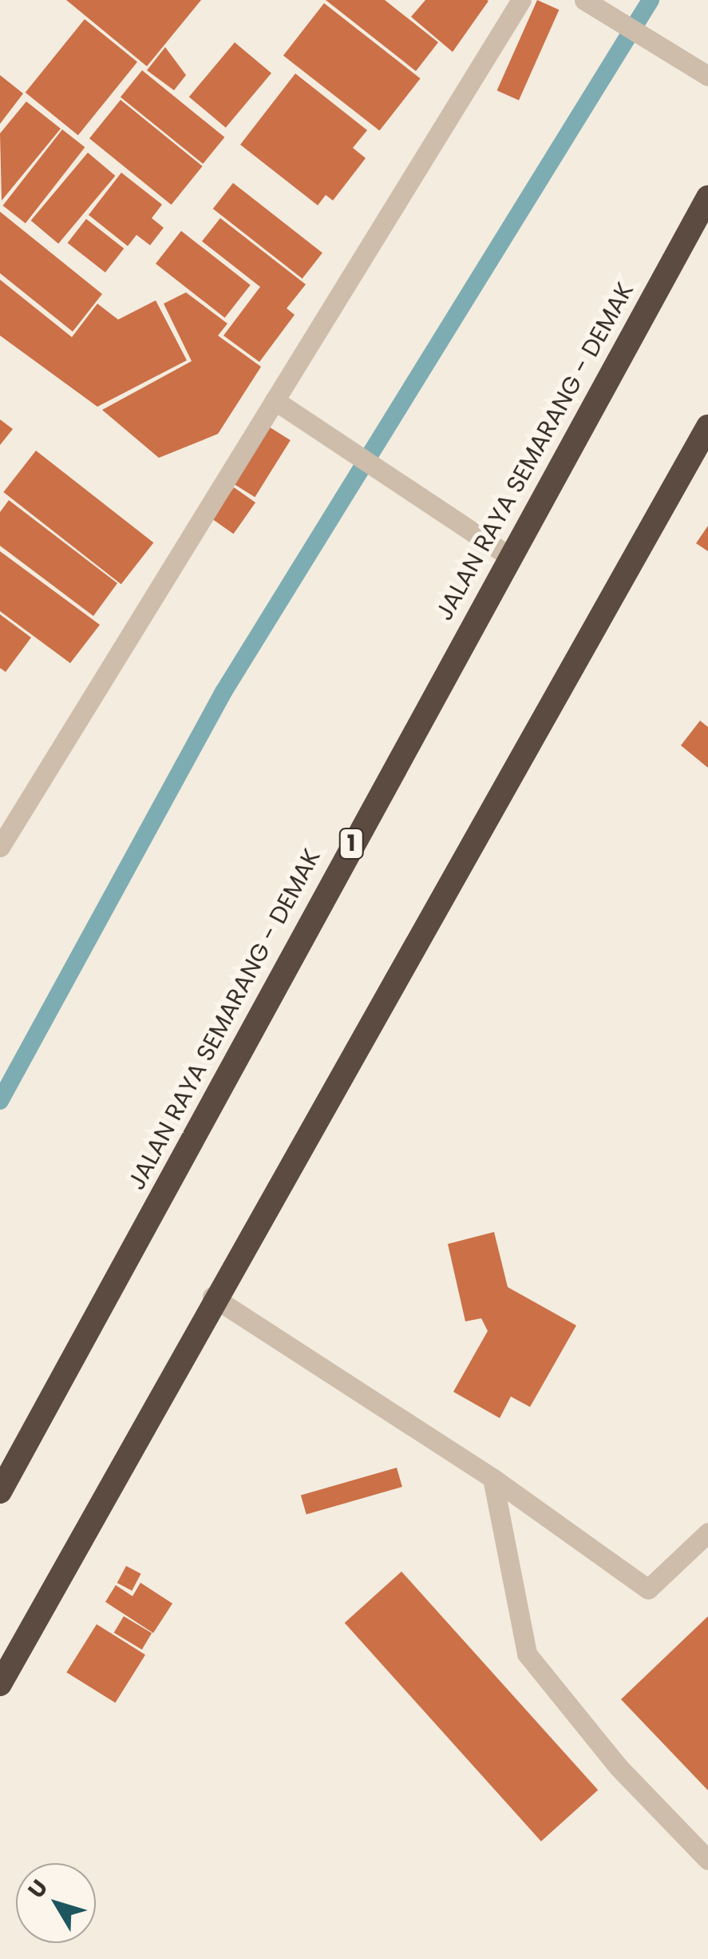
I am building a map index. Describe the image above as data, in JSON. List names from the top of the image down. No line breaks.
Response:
{"streets":{"highway":["JALAN RAYA SEMARANG - DEMAK","1"]},"north":"top left"}
